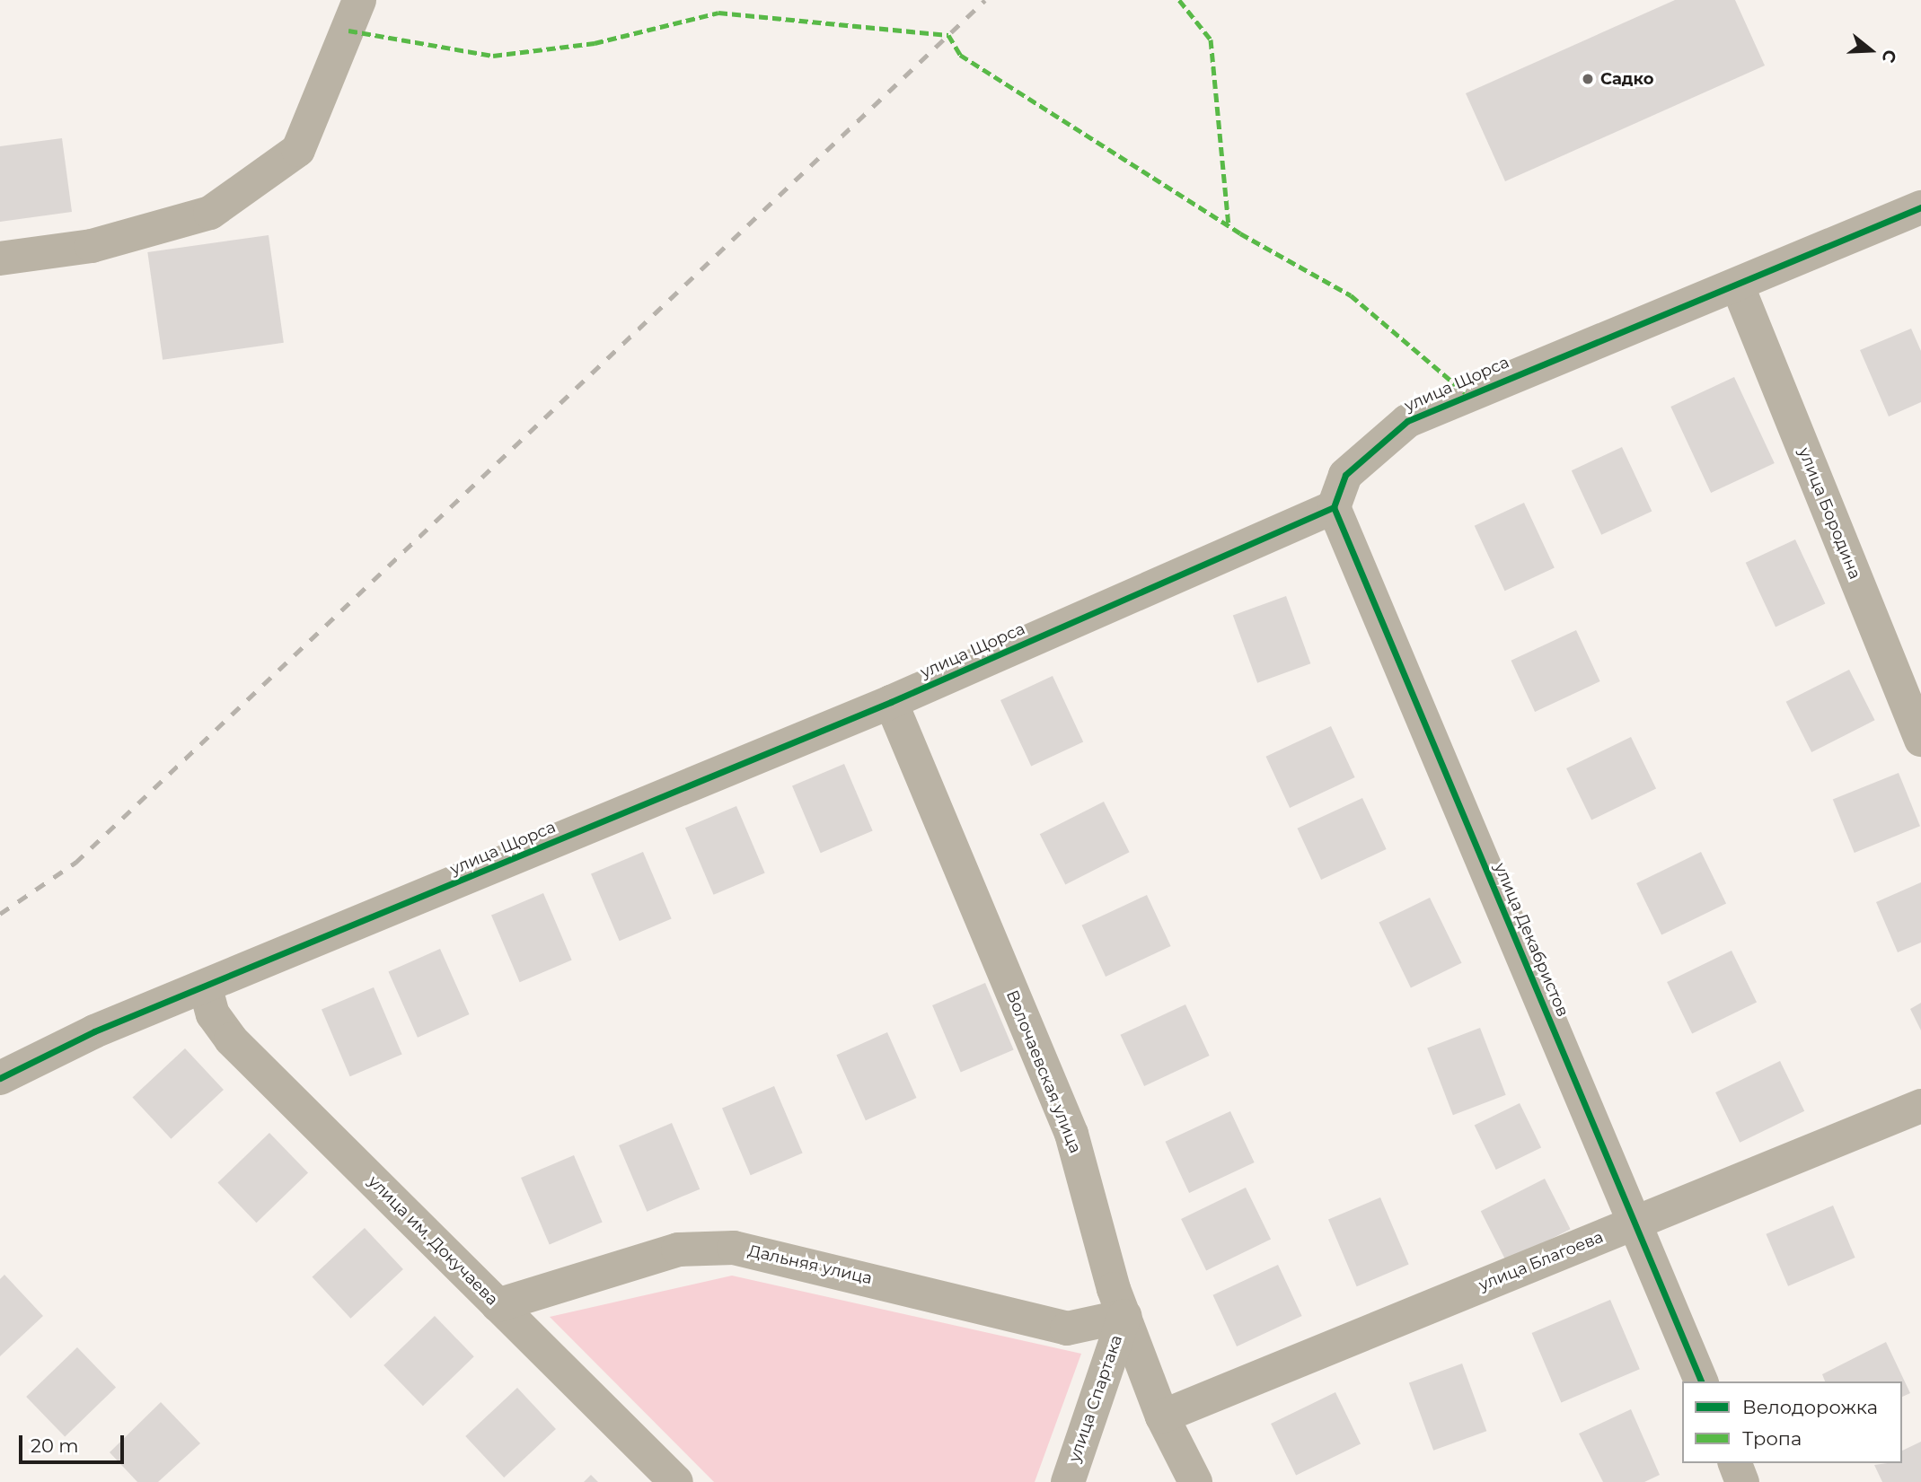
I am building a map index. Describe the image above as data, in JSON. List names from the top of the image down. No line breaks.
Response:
{"streets":{"street":["улица Щорса","улица Бородина","улица Декабристов","Волочаевская улица","улица им. Докучаева","улица Благоева","Дальняя улица","улица Спартака"]},"crossings":[["улица Щорса","улица Бородина"],["улица Щорса","улица Декабристов"],["улица Щорса","Волочаевская улица"],["улица Щорса","улица им. Докучаева"],["улица Декабристов","улица Благоева"],["Волочаевская улица","улица Благоева"],["Волочаевская улица","Дальняя улица"],["Волочаевская улица","улица Спартака"],["улица им. Докучаева","Дальняя улица"],["Дальняя улица","улица Спартака"]],"places":["Садко"],"legend":["Велодорожка","Тропа"],"scale_bar":"20 m","north":"right"}
